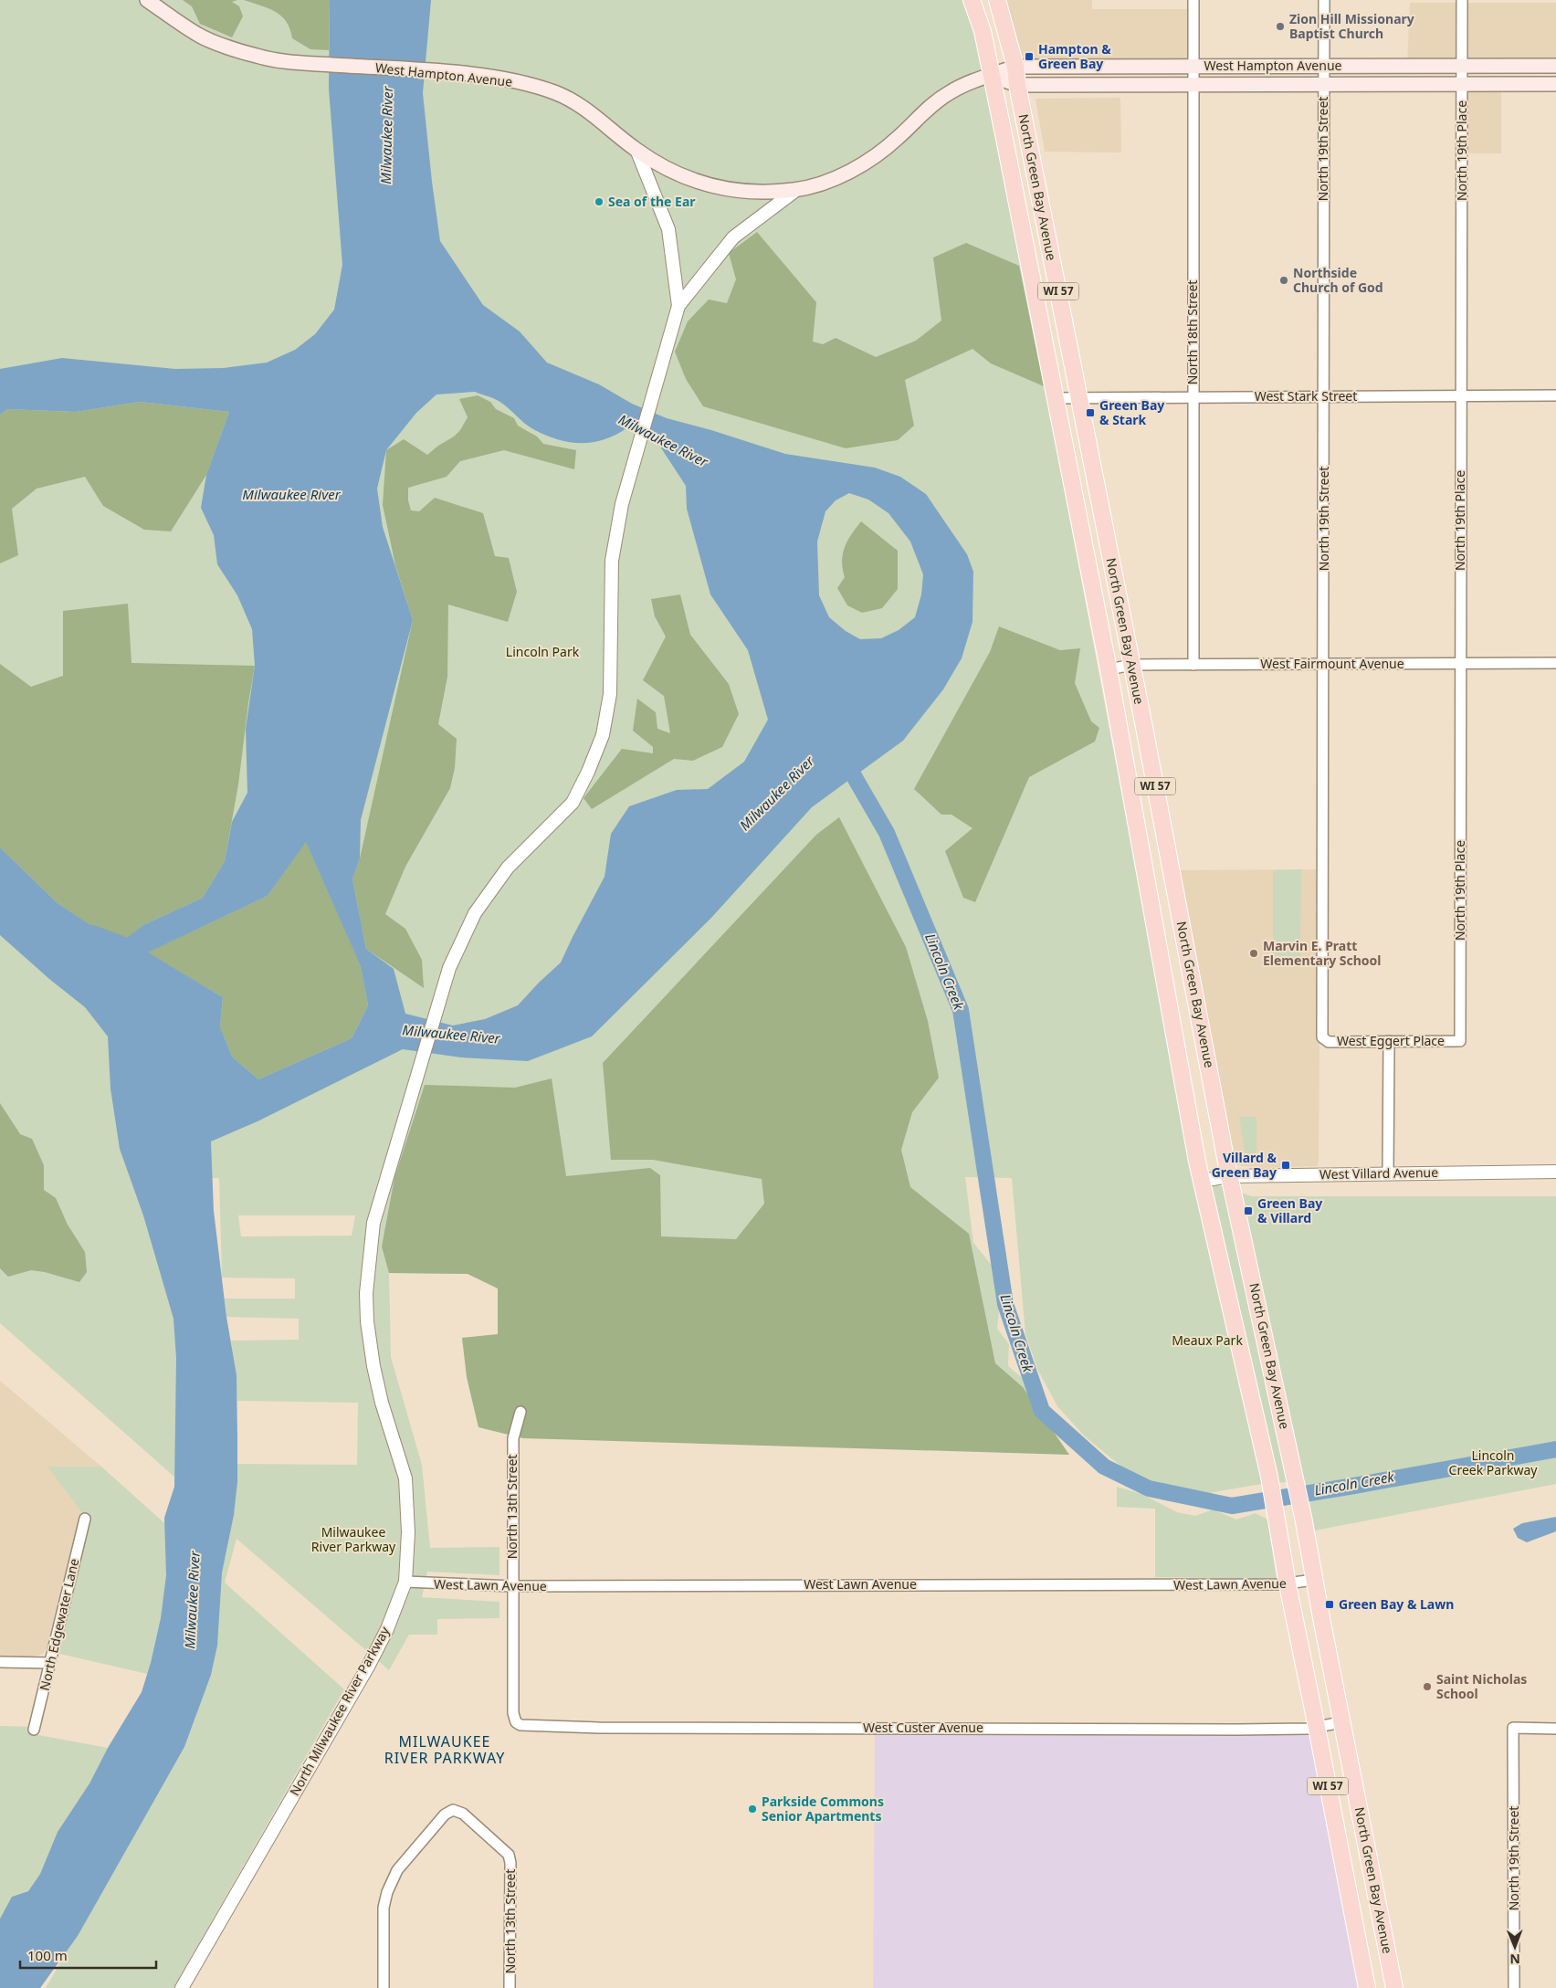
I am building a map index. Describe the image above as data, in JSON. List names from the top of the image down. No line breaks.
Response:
{"streets":{"main road":["West Hampton Avenue","North Green Bay Avenue","WI 57"],"street":["North 19th Street","North 19th Place","North 18th Street","West Stark Street","West Fairmount Avenue","West Eggert Place","West Villard Avenue","North 13th Street","West Lawn Avenue","North Edgewater Lane","North Milwaukee River Parkway","West Custer Avenue"]},"crossings":[["West Hampton Avenue","North 19th Street"],["West Hampton Avenue","North 19th Place"],["West Hampton Avenue","North Green Bay Avenue"],["West Hampton Avenue","North 18th Street"],["West Hampton Avenue","North Milwaukee River Parkway"],["North 19th Street","West Stark Street"],["North 19th Street","West Fairmount Avenue"],["North 19th Street","West Eggert Place"],["North 19th Place","West Stark Street"],["North 19th Place","West Fairmount Avenue"],["North 19th Place","West Eggert Place"],["North Green Bay Avenue","West Stark Street"],["North Green Bay Avenue","West Fairmount Avenue"],["North Green Bay Avenue","West Villard Avenue"],["North Green Bay Avenue","West Lawn Avenue"],["North Green Bay Avenue","West Custer Avenue"],["North 18th Street","West Stark Street"],["North 18th Street","West Fairmount Avenue"],["North 13th Street","West Lawn Avenue"],["North 13th Street","West Custer Avenue"],["West Lawn Avenue","North Milwaukee River Parkway"]],"districts":["MILWAUKEE RIVER PARKWAY"],"water":["Milwaukee River","Lincoln Creek"],"parks":["Lincoln Park","Meaux Park","Lincoln Creek Parkway","Milwaukee River Parkway"],"places":{"other":["Zion Hill Missionary Baptist Church","Sea of the Ear","Northside Church of God","Marvin E. Pratt Elementary School","Saint Nicholas School","Parkside Commons Senior Apartments"],"transit":["Hampton & Green Bay","Green Bay & Stark","Villard & Green Bay","Green Bay & Villard","Green Bay & Lawn"]},"scale_bar":"100 m","north":"bottom"}
